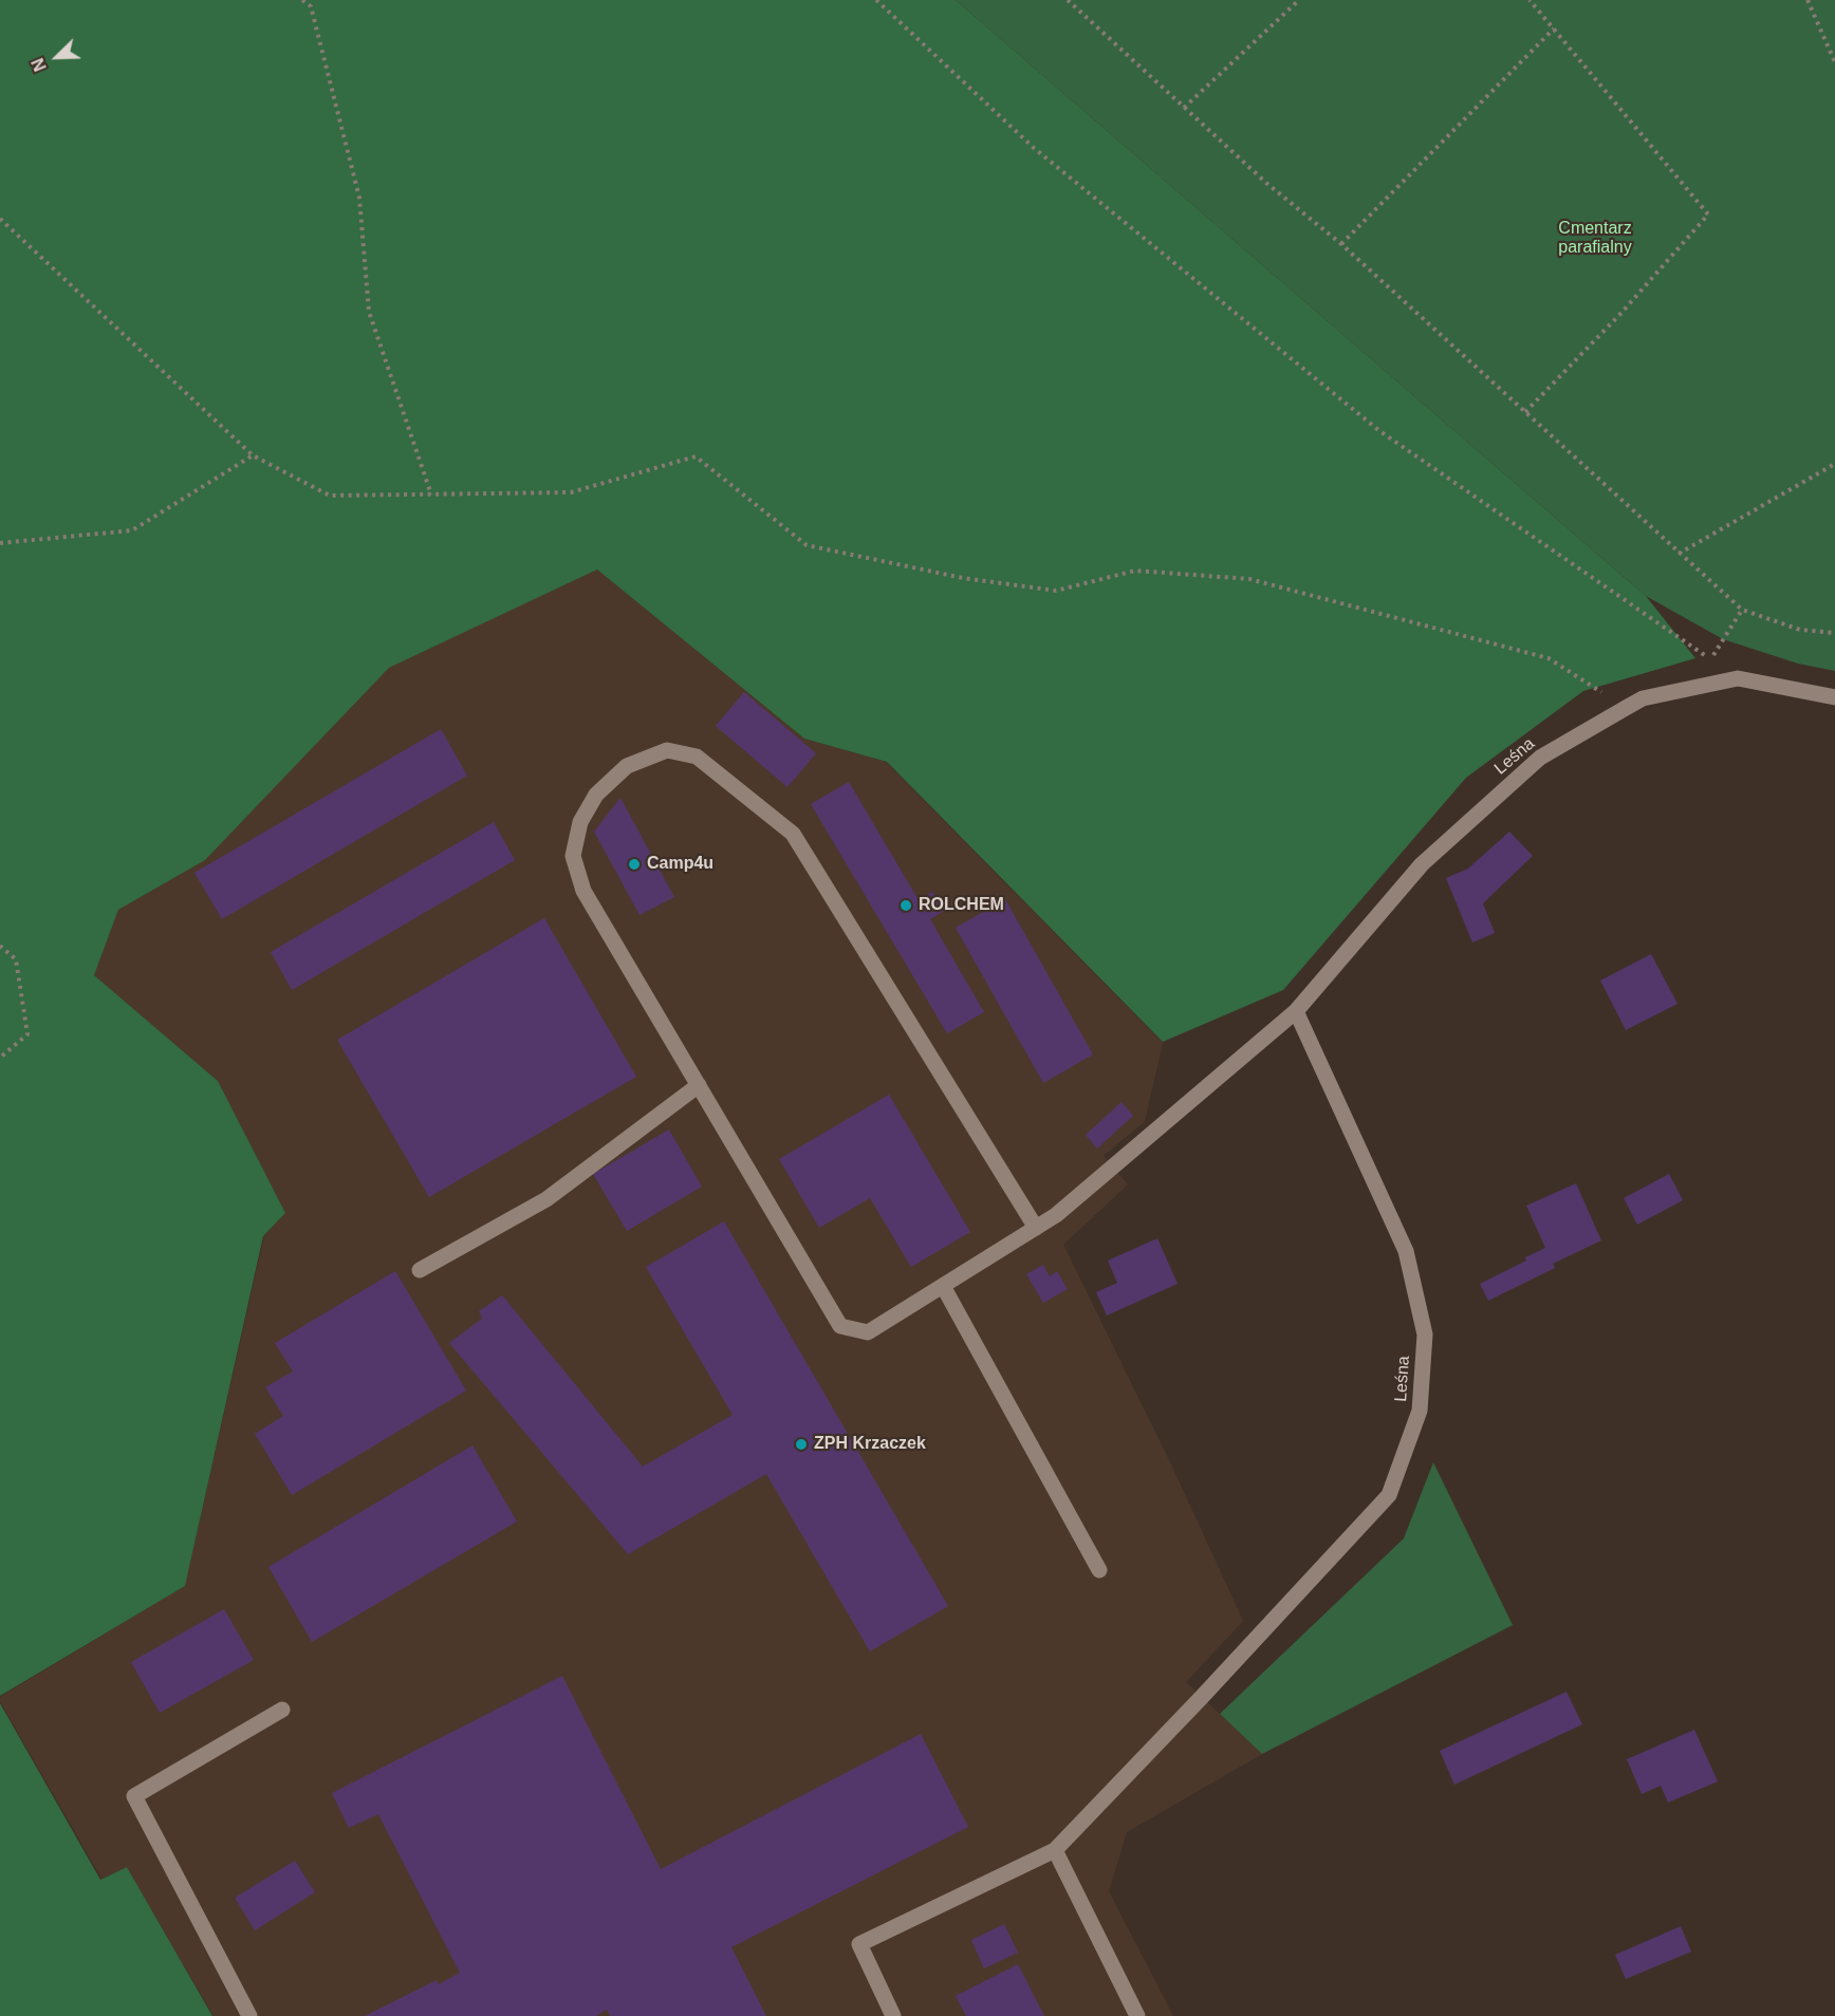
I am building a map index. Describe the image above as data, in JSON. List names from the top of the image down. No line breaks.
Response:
{"streets":{"street":["Leśna"]},"parks":["Cmentarz parafialny"],"places":["Camp4u","ROLCHEM","ZPH Krzaczek"],"north":"bottom left"}
